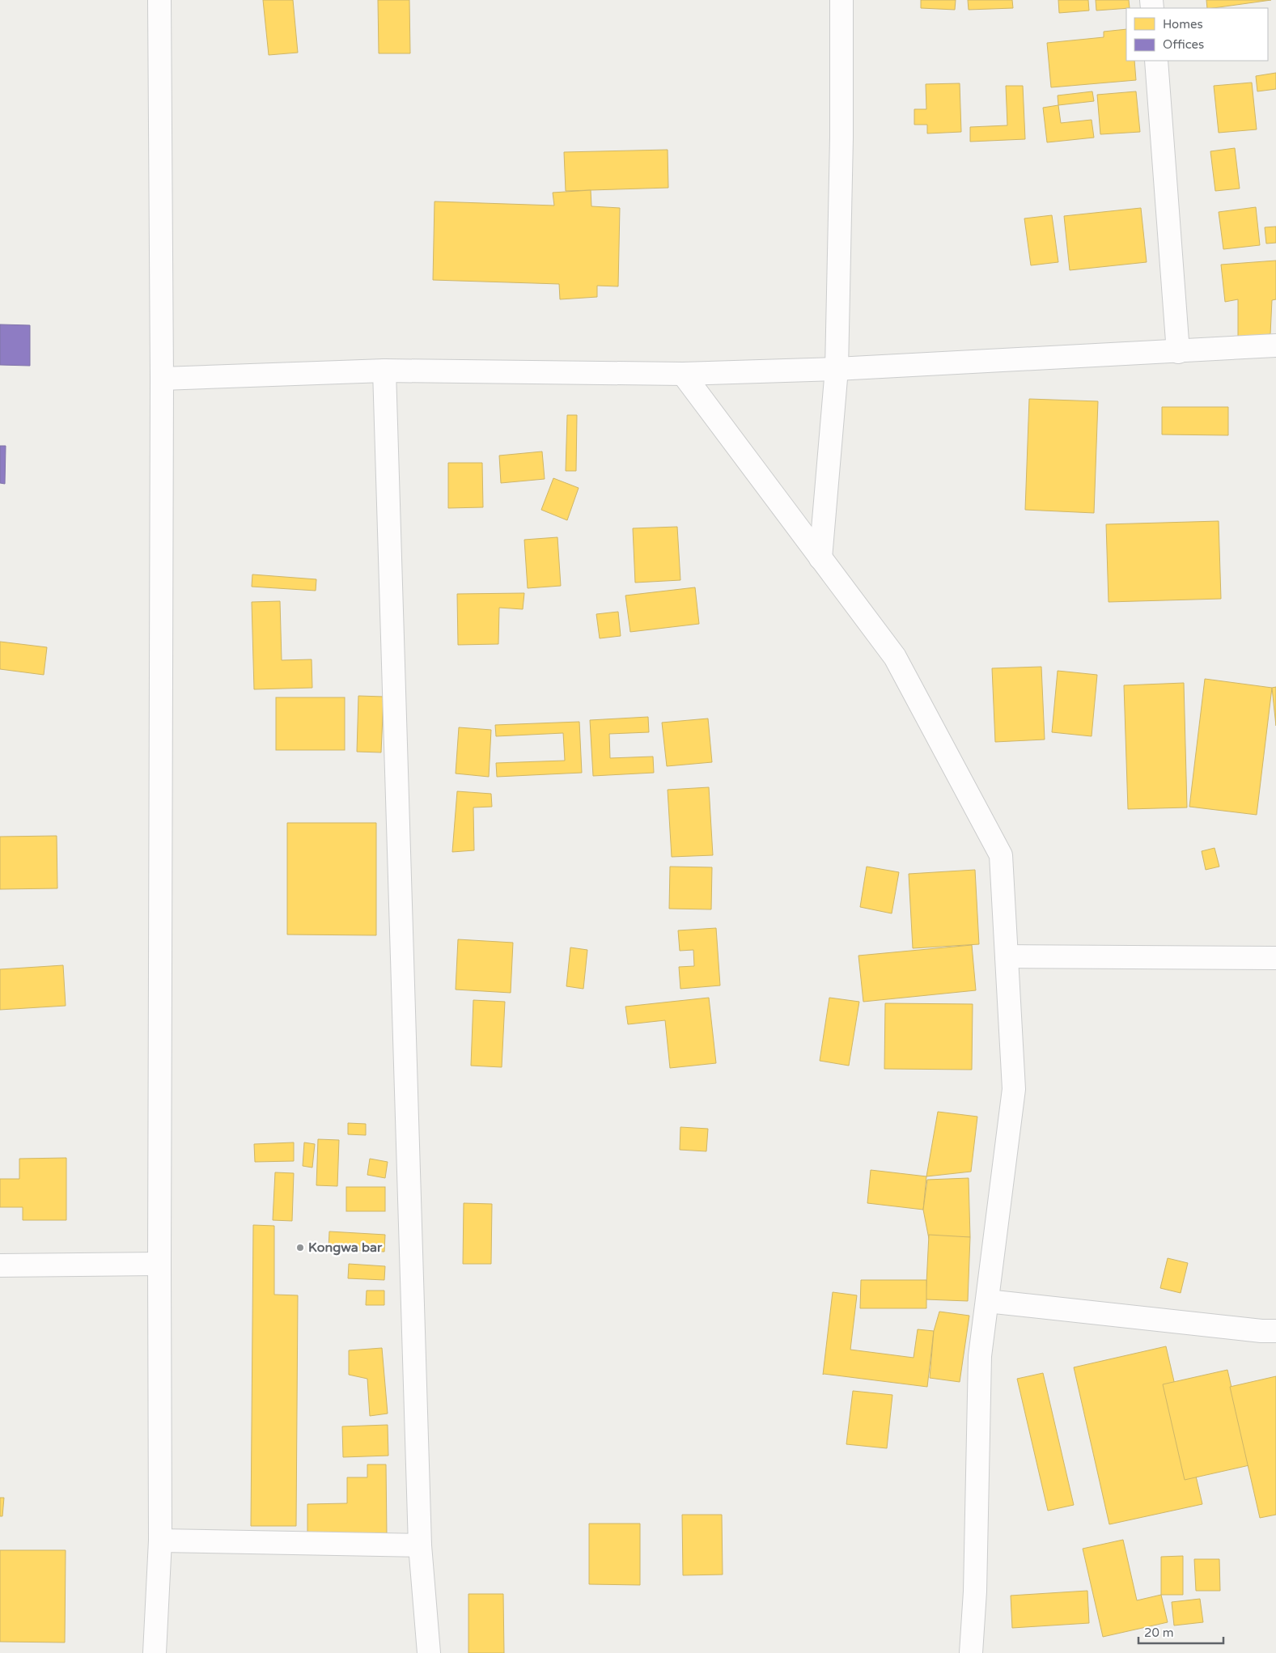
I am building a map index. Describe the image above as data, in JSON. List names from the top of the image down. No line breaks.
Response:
{"places":["Kongwa bar"],"legend":["Homes","Offices"],"scale_bar":"20 m"}
